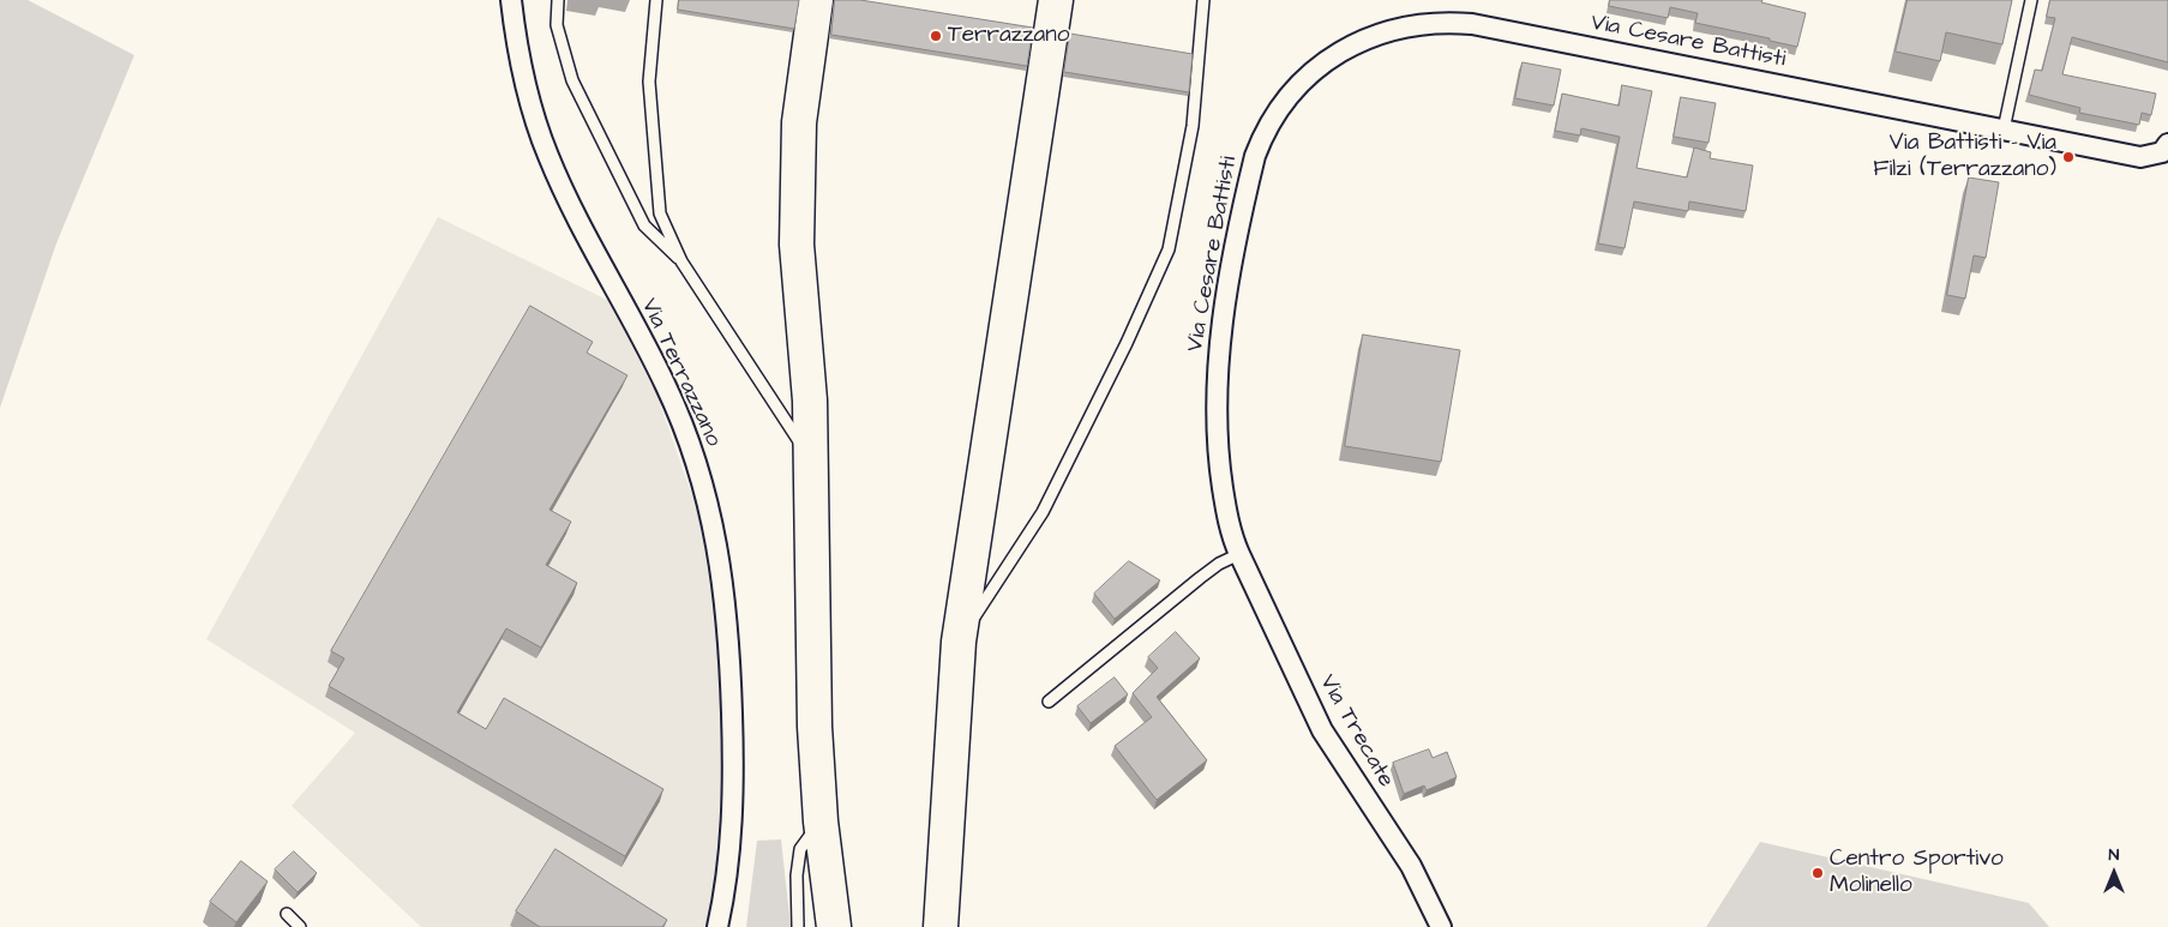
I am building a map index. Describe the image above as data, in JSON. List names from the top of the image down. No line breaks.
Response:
{"streets":{"street":["Via Cesare Battisti","Via Terrazzano","Via Trecate"]},"crossings":[["Via Cesare Battisti","Via Trecate"]],"places":["Terrazzano","Via Battisti - Via Filzi (Terrazzano)","Centro Sportivo Molinello"],"north":"top"}
